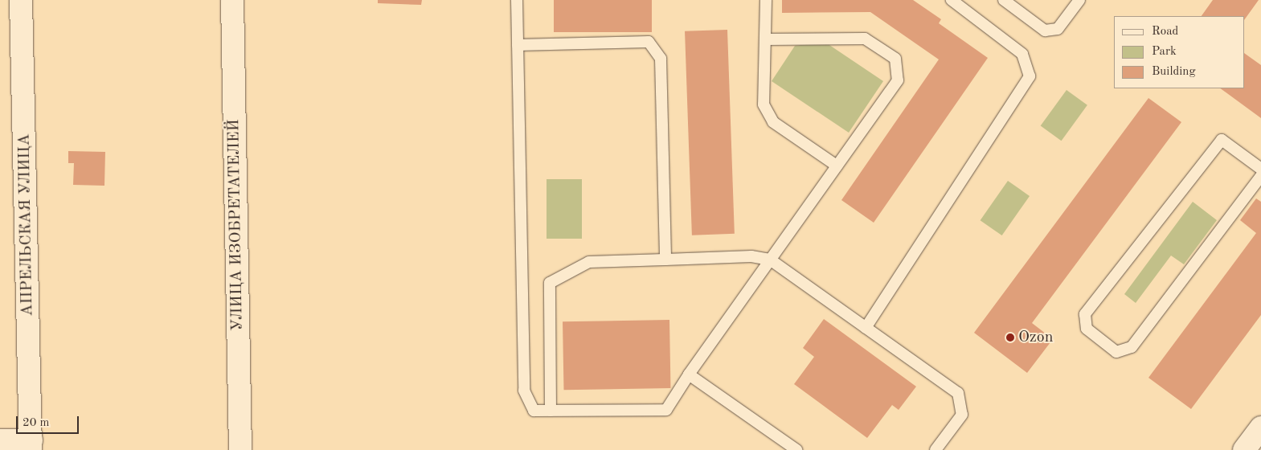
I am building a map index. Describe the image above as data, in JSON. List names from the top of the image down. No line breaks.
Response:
{"streets":{"street":["АПРЕЛЬСКАЯ УЛИЦА","УЛИЦА ИЗОБРЕТАТЕЛЕЙ"]},"places":["Ozon"],"legend":["Road","Park","Building"],"scale_bar":"20 m"}
